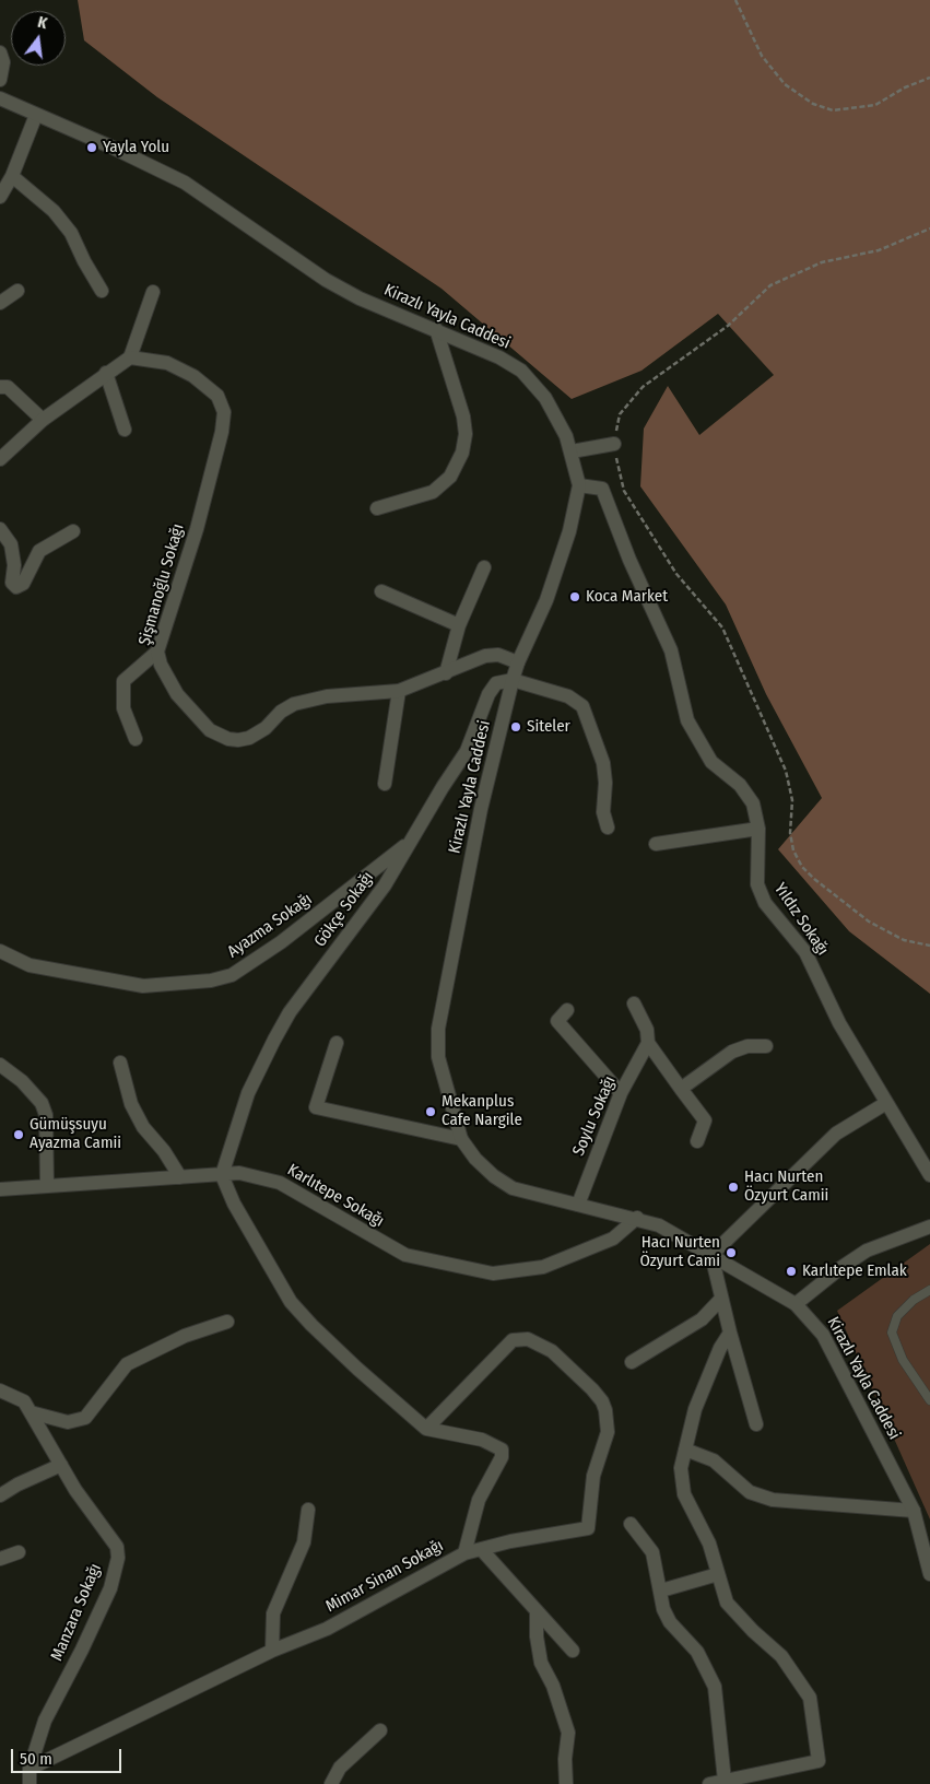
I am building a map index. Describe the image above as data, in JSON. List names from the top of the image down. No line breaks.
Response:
{"streets":{"street":["Kirazlı Yayla Caddesi","Şişmanoğlu Sokağı","Gökçe Sokağı","Yıldız Sokağı","Ayazma Sokağı","Soylu Sokağı","Karlıtepe Sokağı","Mimar Sinan Sokağı","Manzara Sokağı"]},"crossings":[["Kirazlı Yayla Caddesi","Şişmanoğlu Sokağı"],["Kirazlı Yayla Caddesi","Gökçe Sokağı"],["Kirazlı Yayla Caddesi","Yıldız Sokağı"],["Kirazlı Yayla Caddesi","Soylu Sokağı"],["Kirazlı Yayla Caddesi","Karlıtepe Sokağı"],["Gökçe Sokağı","Ayazma Sokağı"],["Gökçe Sokağı","Karlıtepe Sokağı"],["Gökçe Sokağı","Mimar Sinan Sokağı"],["Karlıtepe Sokağı","Mimar Sinan Sokağı"],["Mimar Sinan Sokağı","Manzara Sokağı"]],"places":["Yayla Yolu","Koca Market","Siteler","Mekanplus Cafe Nargile","Gümüşsuyu Ayazma Camii","Hacı Nurten Özyurt Camii","Hacı Nurten Özyurt Cami","Karlıtepe Emlak"],"scale_bar":"50 m","north":"top"}
